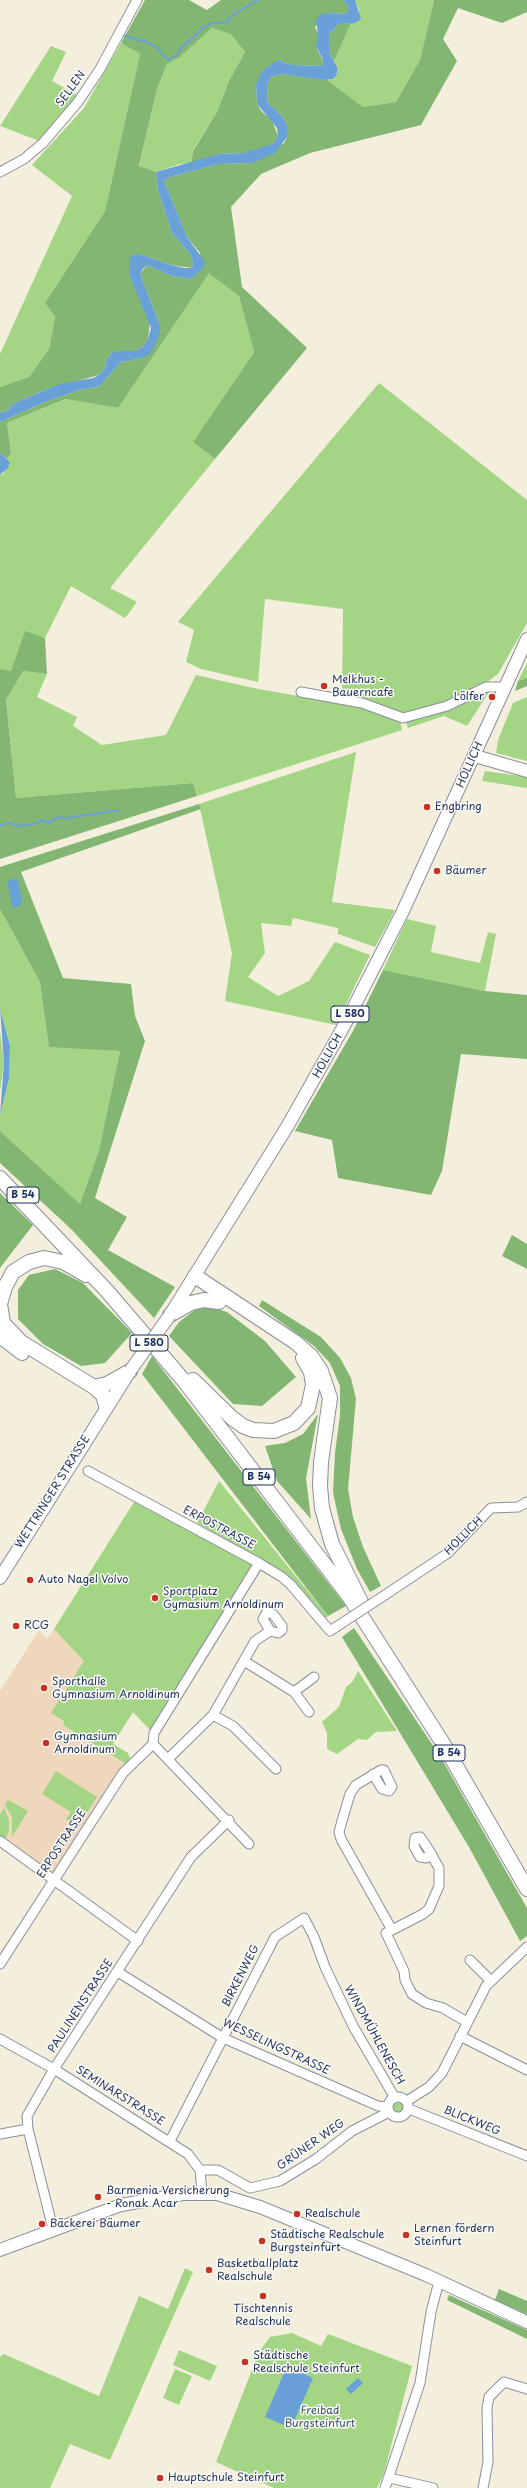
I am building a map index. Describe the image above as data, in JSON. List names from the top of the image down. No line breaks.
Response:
{"streets":{"highway":["B 54"],"main road":["HOLLICH","L 580","WETTRINGER STRASSE"],"street":["SELLEN","ERPOSTRASSE","BIRKENWEG","PAULINENSTRASSE","WINDMÜHLENESCH","WESSELINGSTRASSE","SEMINARSTRASSE","BLICKWEG","GRÜNER WEG"]},"crossings":[["HOLLICH","WETTRINGER STRASSE"],["HOLLICH","ERPOSTRASSE"],["BIRKENWEG","WINDMÜHLENESCH"],["BIRKENWEG","WESSELINGSTRASSE"],["BIRKENWEG","SEMINARSTRASSE"],["PAULINENSTRASSE","WESSELINGSTRASSE"],["PAULINENSTRASSE","SEMINARSTRASSE"],["WINDMÜHLENESCH","WESSELINGSTRASSE"],["WINDMÜHLENESCH","BLICKWEG"],["WINDMÜHLENESCH","GRÜNER WEG"],["WESSELINGSTRASSE","BLICKWEG"],["WESSELINGSTRASSE","GRÜNER WEG"],["SEMINARSTRASSE","GRÜNER WEG"],["BLICKWEG","GRÜNER WEG"]],"parks":["Freibad Burgsteinfurt"],"places":["Melkhus - Bauerncafe","Lölfer","Engbring","Bäumer","Auto Nagel Volvo","Sportplatz Gymasium Arnoldinum","RCG","Sporthalle Gymnasium Arnoldinum","Gymnasium Arnoldinum","Barmenia Versicherung - Ronak Acar","Realschule","Bäckerei Bäumer","Lernen fördern Steinfurt","Städtische Realschule Burgsteinfurt","Basketballplatz Realschule","Tischtennis Realschule","Städtische Realschule Steinfurt","Hauptschule Steinfurt"]}
